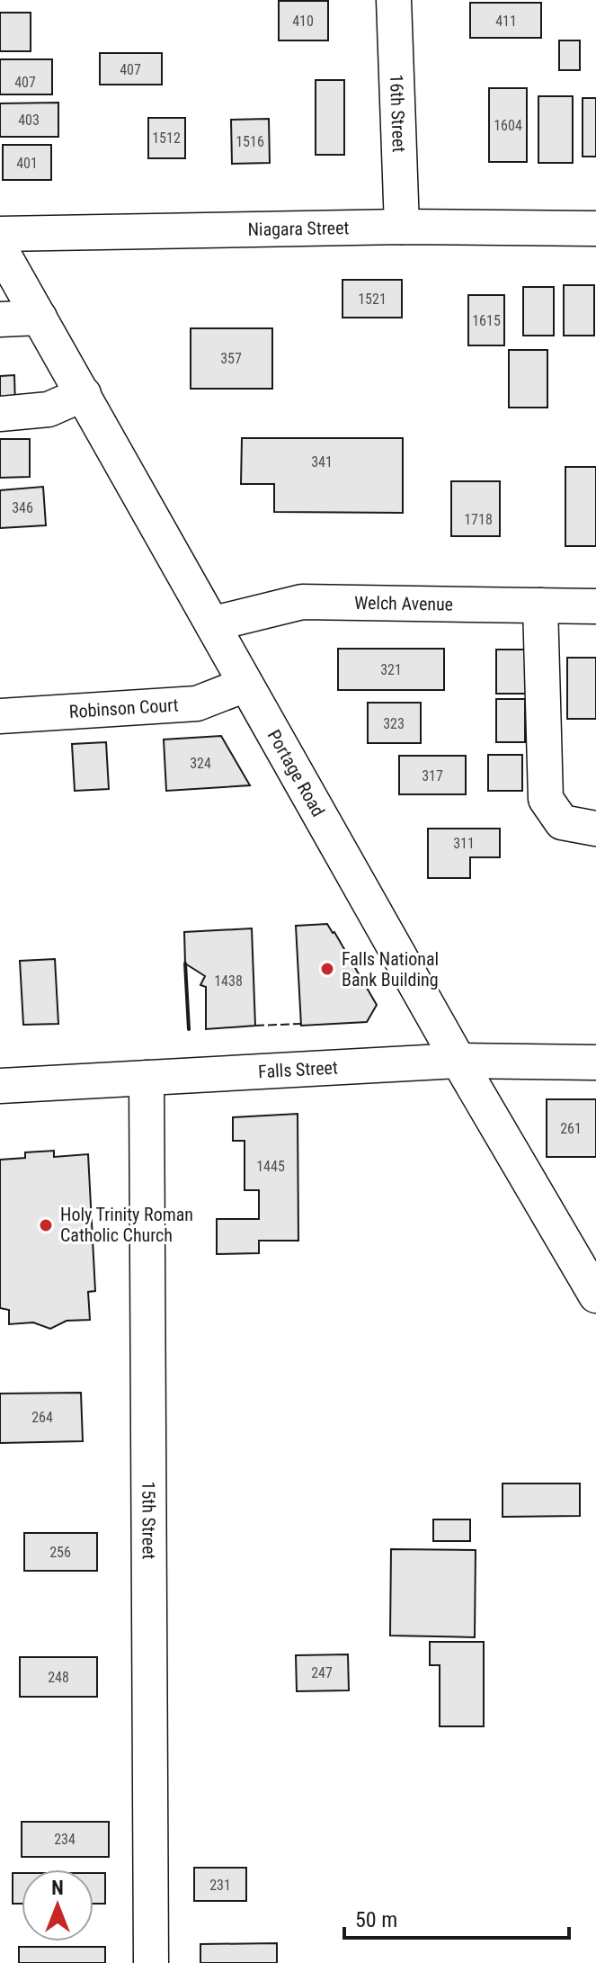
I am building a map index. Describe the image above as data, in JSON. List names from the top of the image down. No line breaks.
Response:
{"streets":{"street":["16th Street","Niagara Street","Welch Avenue","Robinson Court","Portage Road","Falls Street","15th Street"]},"crossings":[["16th Street","Niagara Street"],["Welch Avenue","Portage Road"],["Robinson Court","Portage Road"],["Portage Road","Falls Street"],["Falls Street","15th Street"]],"places":["Falls National Bank Building","Holy Trinity Roman Catholic Church"],"house_numbers":["410","411","407","407","403","1604","1512","1516","401","1521","1615","357","341","346","1718","321","323","324","317","311","1438","261","1445","264","256","247","248","234","231"],"scale_bar":"50 m","north":"top"}
